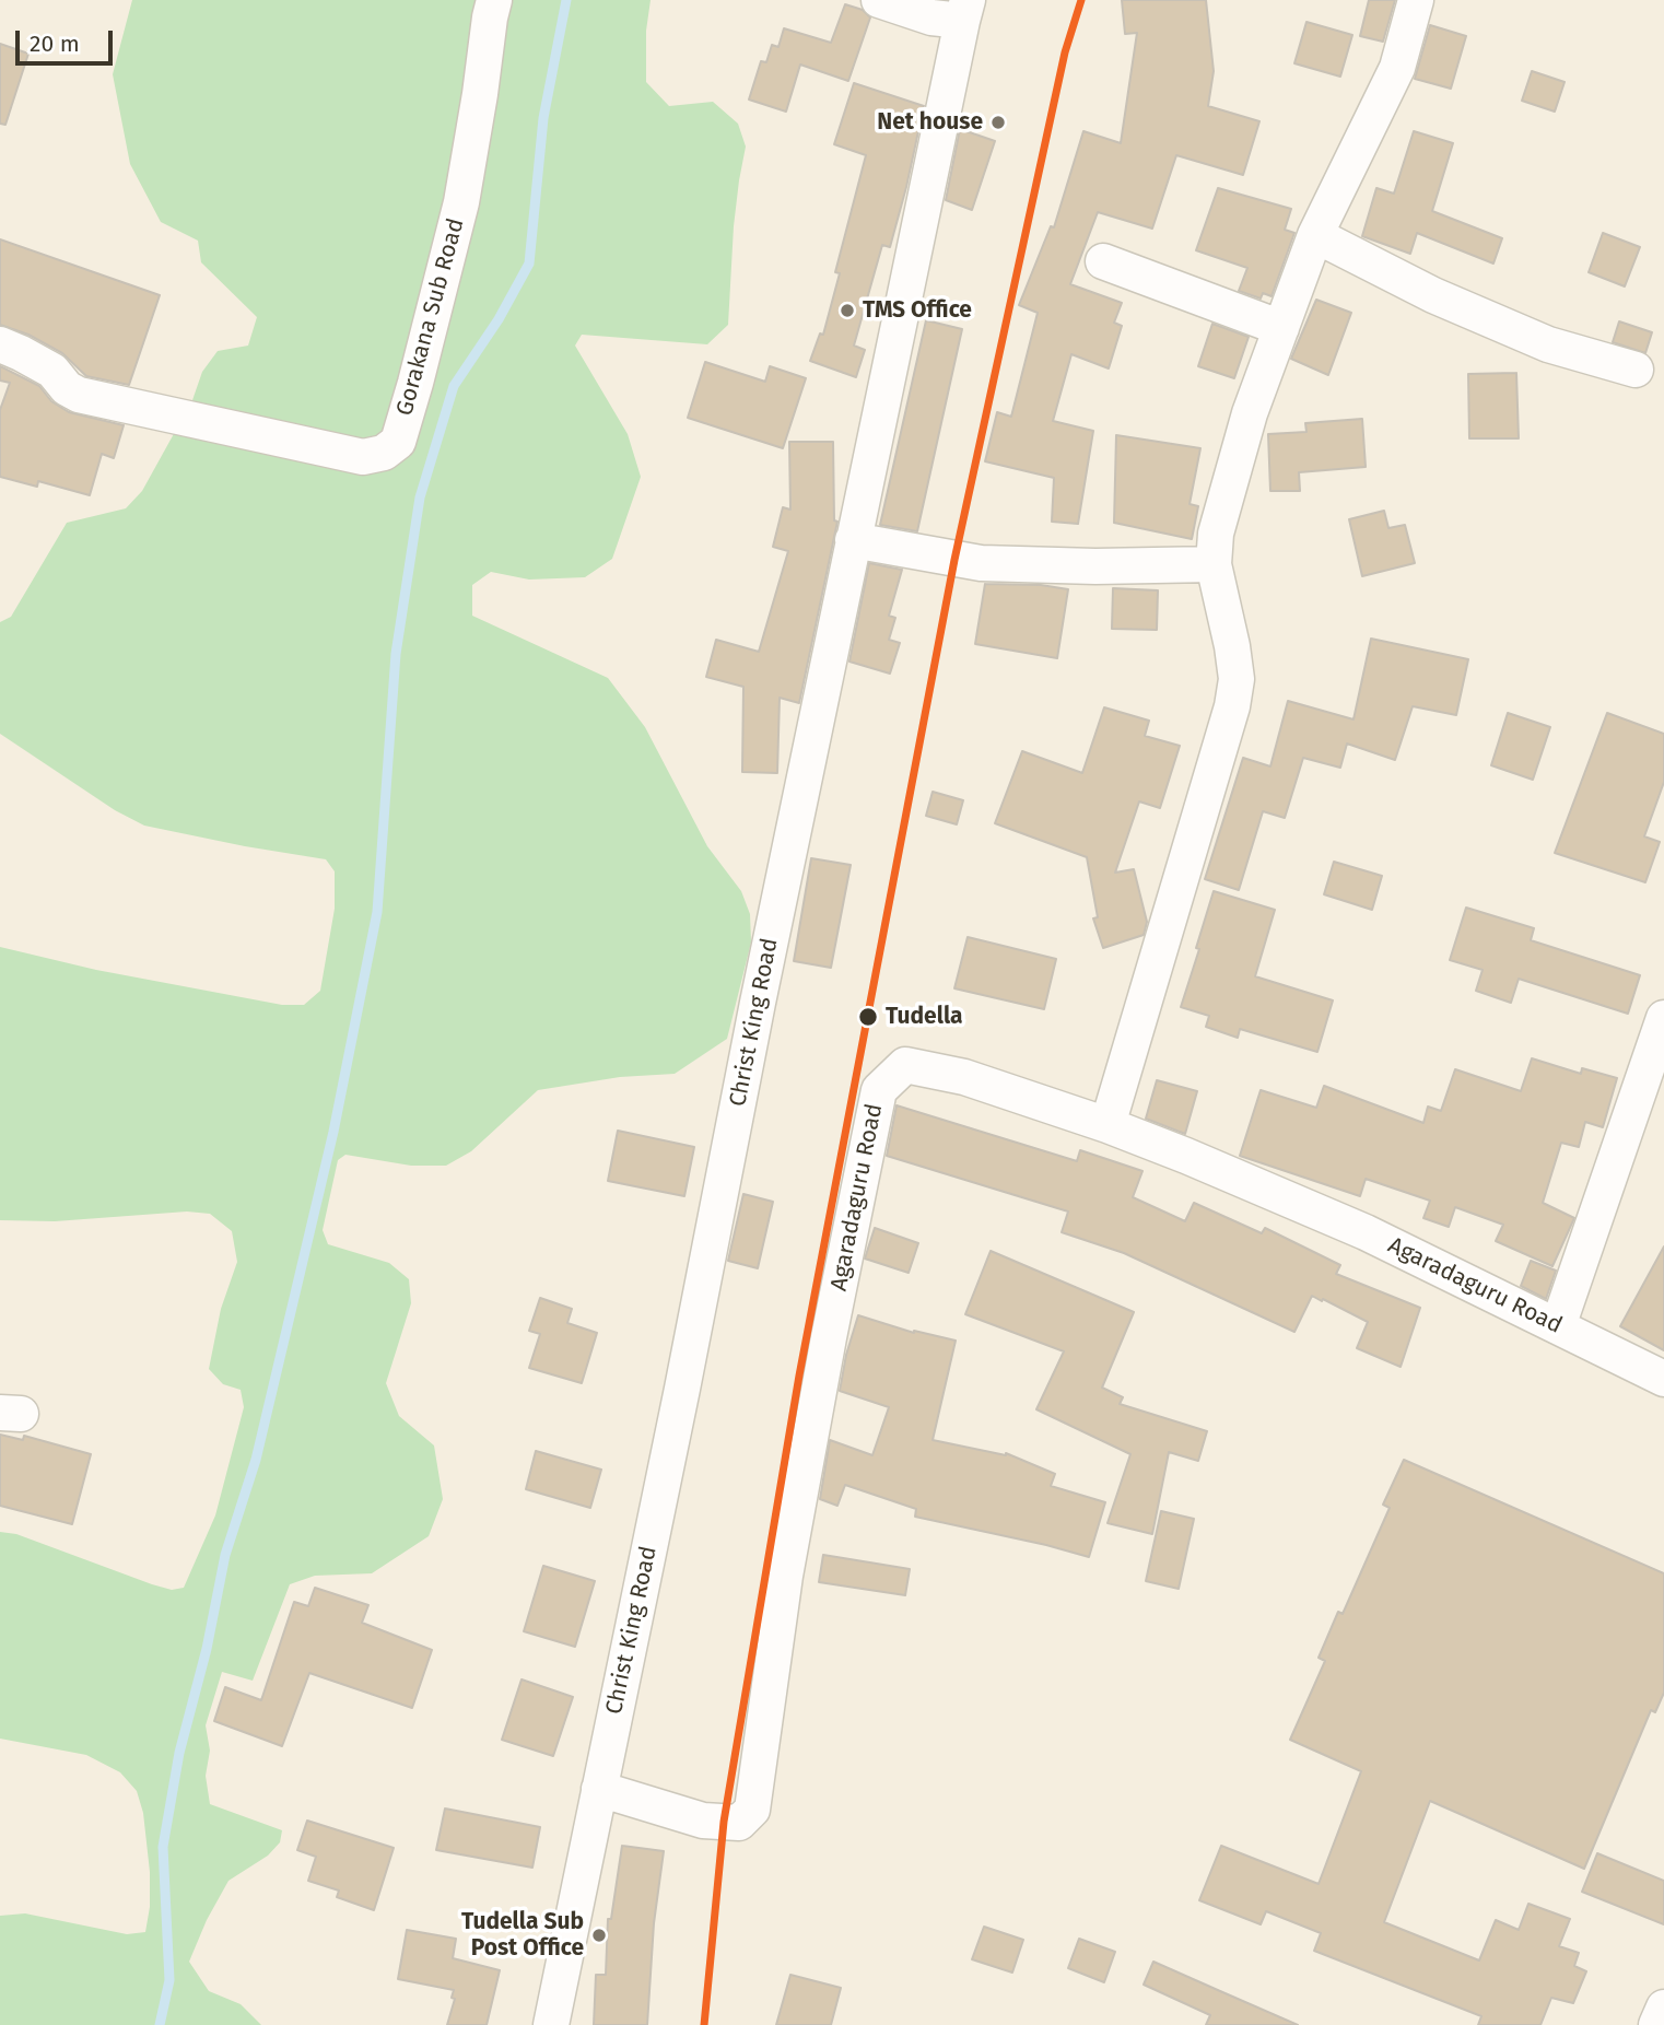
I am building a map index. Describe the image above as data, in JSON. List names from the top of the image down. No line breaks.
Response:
{"streets":{"street":["Gorakana Sub Road","Christ King Road","Agaradaguru Road"]},"crossings":[["Christ King Road","Agaradaguru Road"]],"places":["Net house","TMS Office","Tudella","Tudella Sub Post Office"],"scale_bar":"20 m"}
